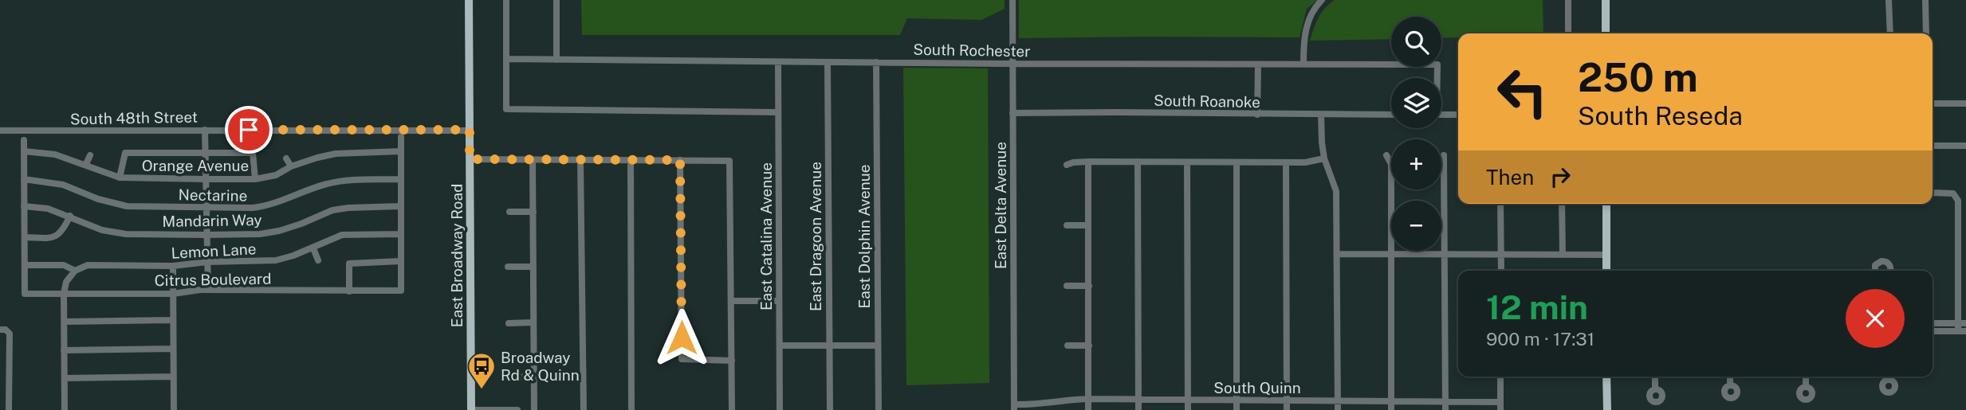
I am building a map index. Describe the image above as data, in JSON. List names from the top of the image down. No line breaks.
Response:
{"streets":{"main road":["East Broadway Road"],"street":["South Rochester","South Roanoke","South 48th Street","Orange Avenue","Nectarine","East Delta Avenue","Mandarin Way","East Catalina Avenue","East Dragoon Avenue","East Dolphin Avenue","Lemon Lane","Citrus Boulevard","South Quinn"]},"crossings":[["South Rochester","East Delta Avenue"],["South Rochester","East Catalina Avenue"],["South Rochester","East Dragoon Avenue"],["South Rochester","East Dolphin Avenue"],["South Roanoke","East Delta Avenue"],["South 48th Street","East Broadway Road"],["East Delta Avenue","South Quinn"],["Lemon Lane","Citrus Boulevard"]],"places":{"bus stop":["Broadway Rd & Quinn"]},"page":{"map_buttons":["+","−"],"turn":["250 m","South Reseda"],"then":"Then","heading":["12 min","900 m · 17:31"]}}
